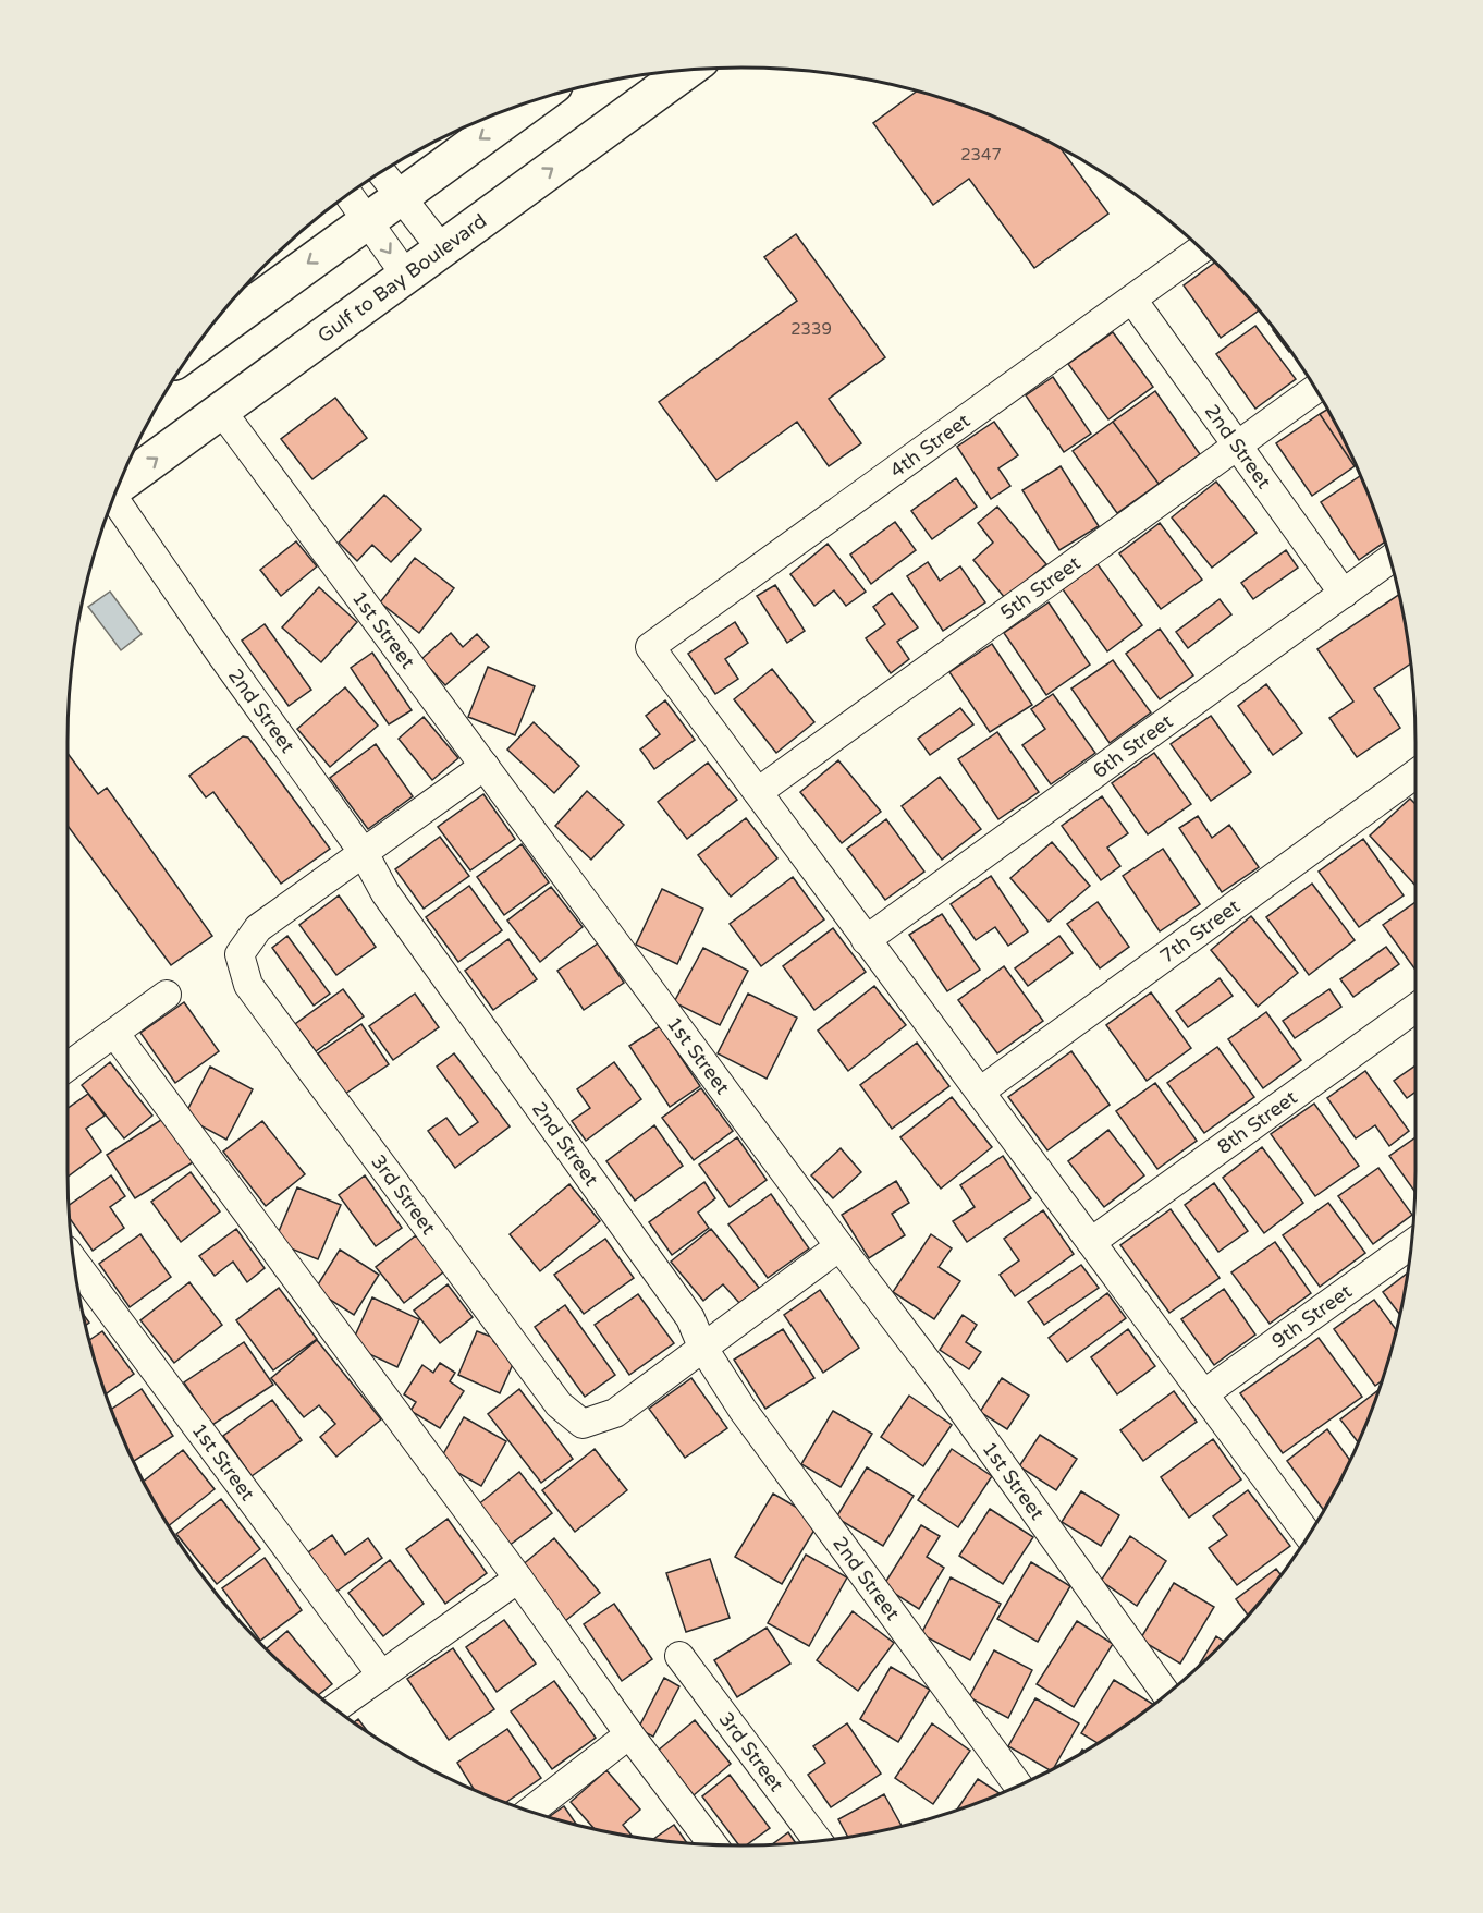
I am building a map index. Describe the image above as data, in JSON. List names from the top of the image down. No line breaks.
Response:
{"streets":{"main road":["Gulf to Bay Boulevard"],"street":["4th Street","2nd Street","5th Street","1st Street","6th Street","7th Street","8th Street","3rd Street","9th Street"]},"crossings":[["Gulf to Bay Boulevard","1st Street"],["4th Street","2nd Street"],["4th Street","5th Street"],["2nd Street","5th Street"],["2nd Street","6th Street"],["2nd Street","3rd Street"]],"house_numbers":["2347","2339"]}
